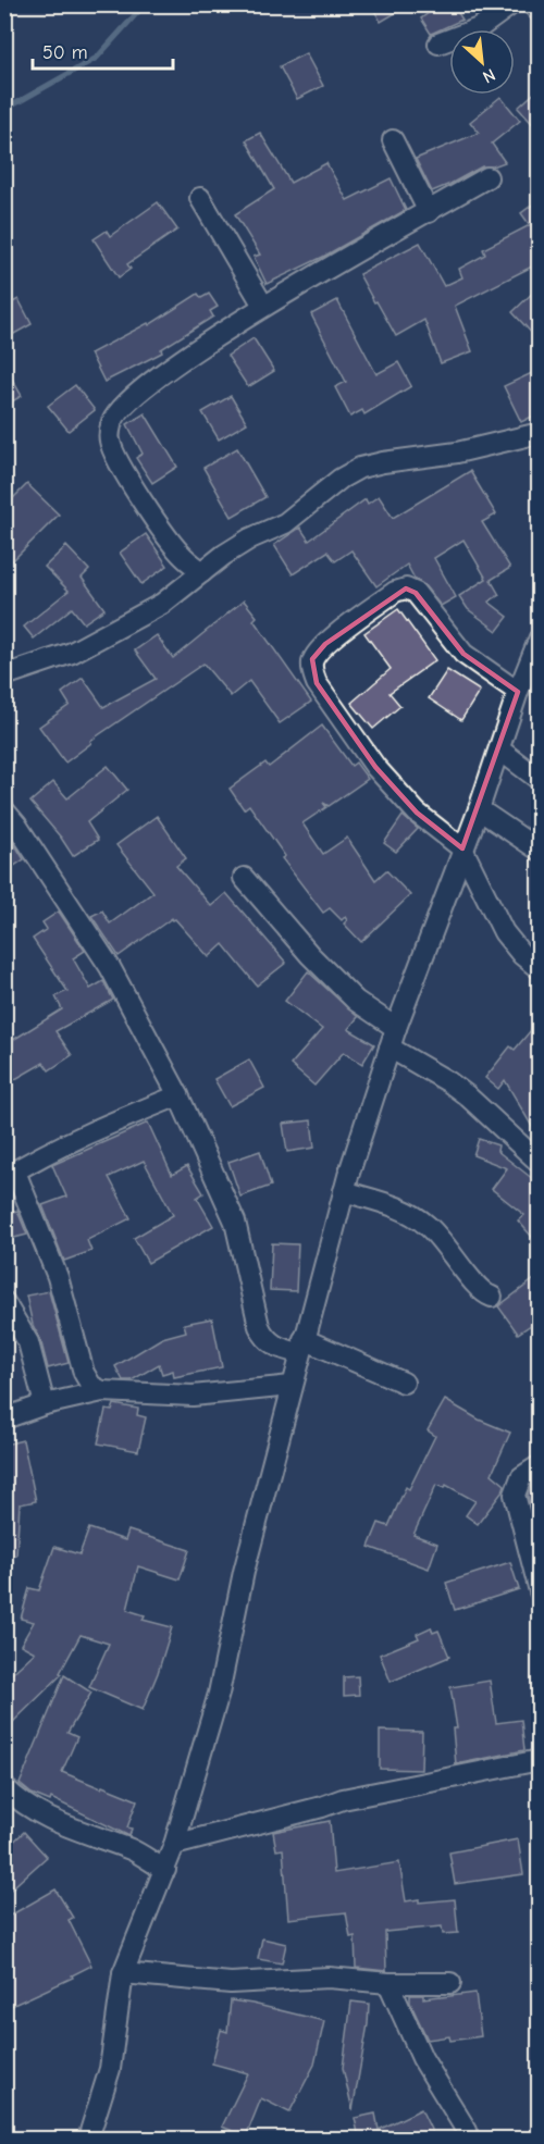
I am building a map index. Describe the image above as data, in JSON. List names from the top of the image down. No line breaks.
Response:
{"scale_bar":"50 m","north":"bottom right"}
